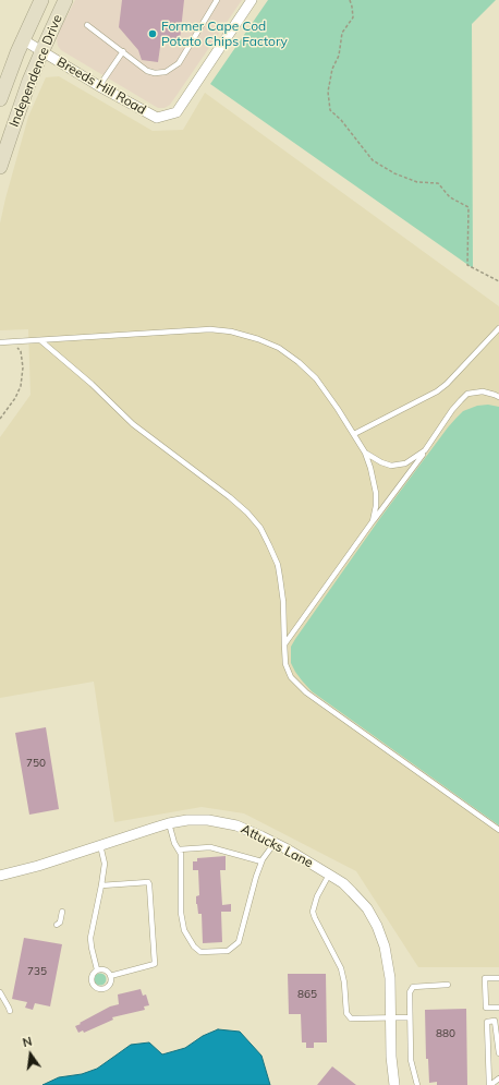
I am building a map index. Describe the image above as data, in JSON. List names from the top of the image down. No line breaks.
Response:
{"streets":{"street":["Independence Drive","Breeds Hill Road","Attucks Lane"]},"crossings":[["Independence Drive","Breeds Hill Road"]],"places":["Former Cape Cod Potato Chips Factory"],"house_numbers":["750","735","865","880"],"north":"top"}
